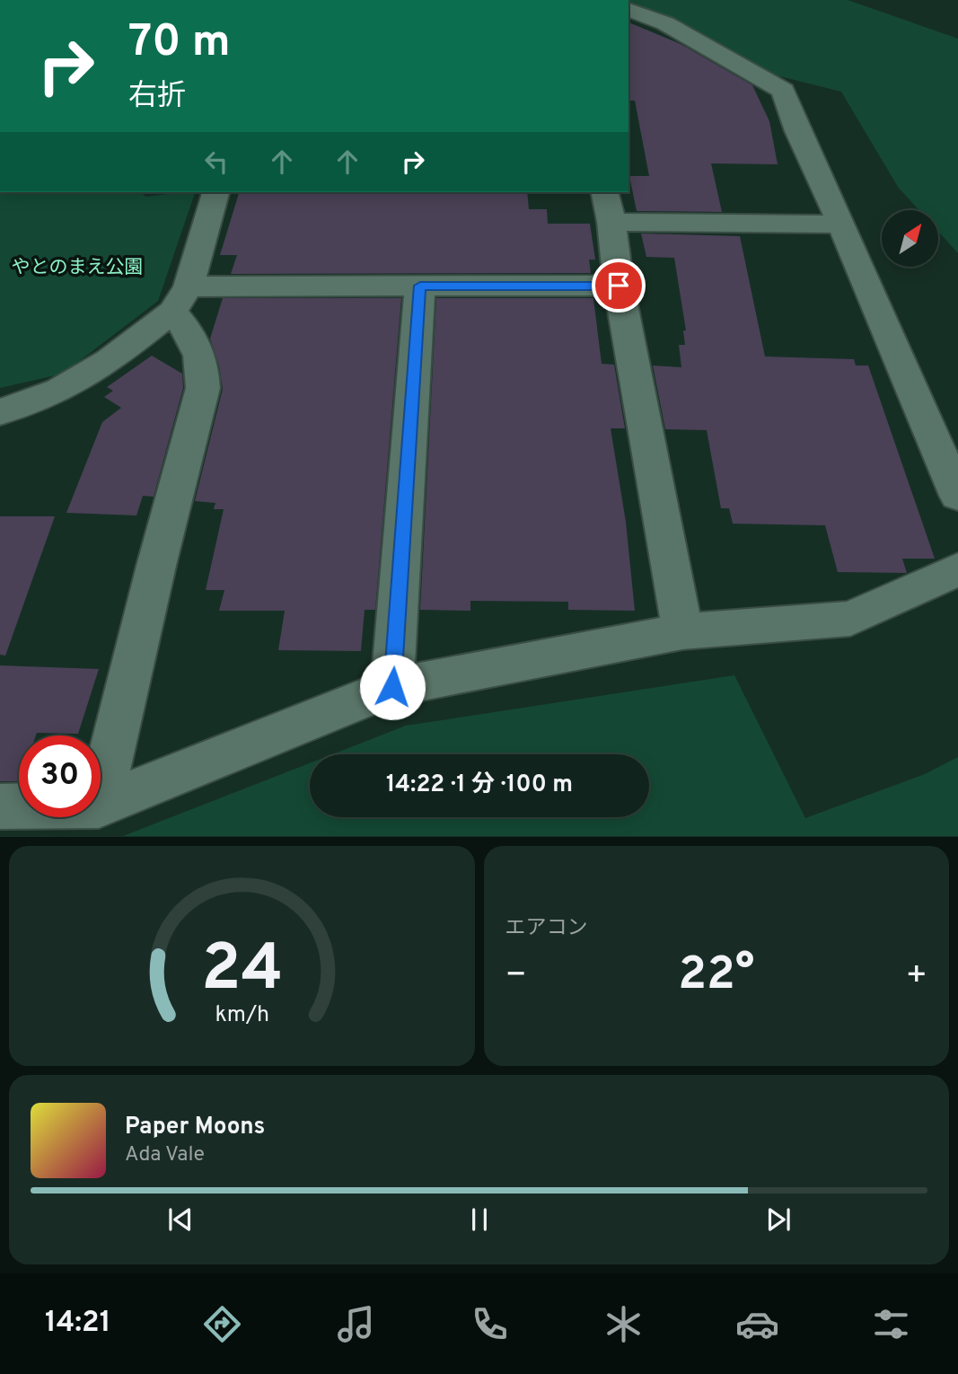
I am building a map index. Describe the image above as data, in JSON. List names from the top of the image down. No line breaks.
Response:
{"parks":["やとのまえ公園"],"north":"top right","page":{"turn":["70 m","右折"],"limit":"30","trip":"14:22 · 1 分 · 100 m","tile":"エアコン","heat":["−","22°","+"],"song":["Paper Moons","Ada Vale"],"tabs":"14:21","gauge":["24","km/h"]}}
